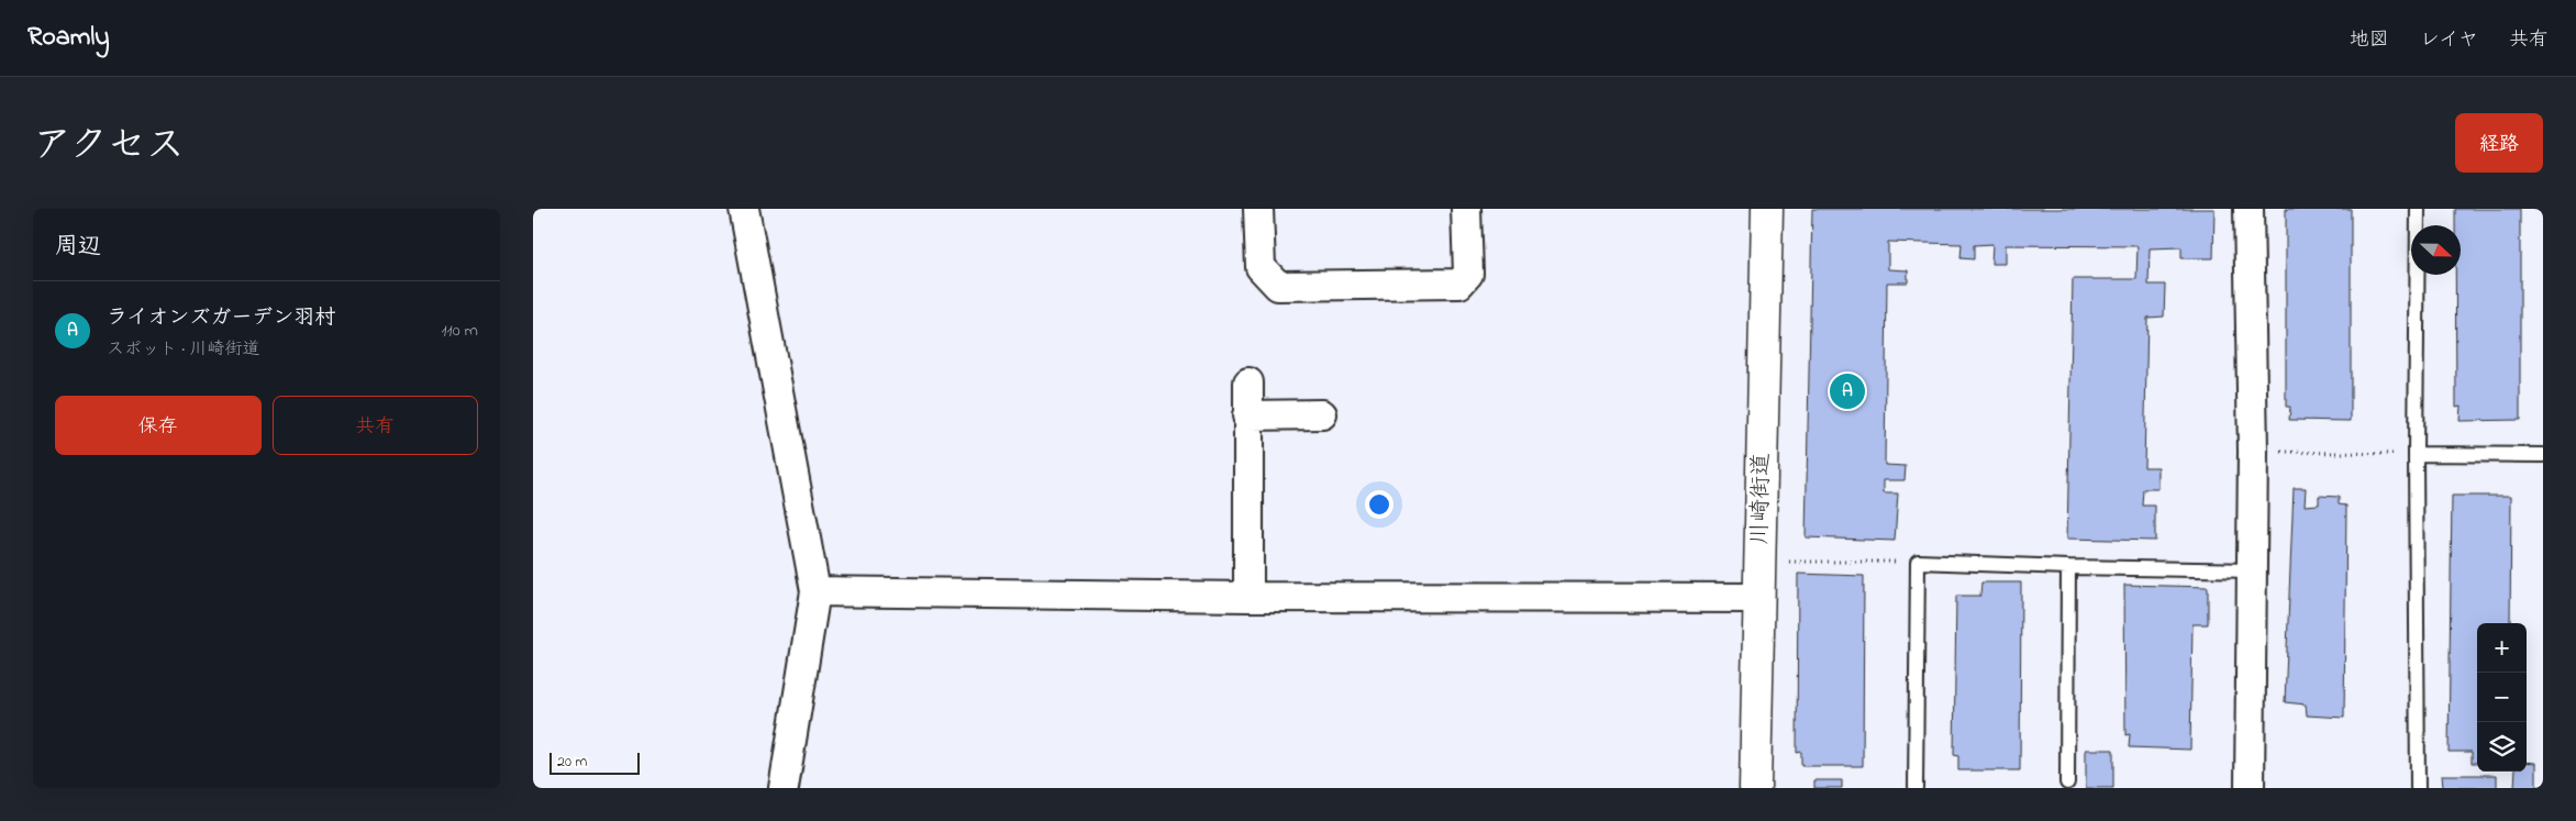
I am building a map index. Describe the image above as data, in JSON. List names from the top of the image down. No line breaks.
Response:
{"streets":{"street":["川崎街道"]},"scale_bar":"20 m","north":"right","page":{"header":"Roamly","nav":["地図","レイヤ","共有"],"title":"アクセス","buttons":["経路",["保存","共有"]],"heading":"周辺","list":[{"mark":"A","name":"ライオンズガーデン羽村","note":"スポット · 川崎街道","value":"110 m"}],"pins":"A","map_buttons":["+","−"],"scale":"20 m"}}
